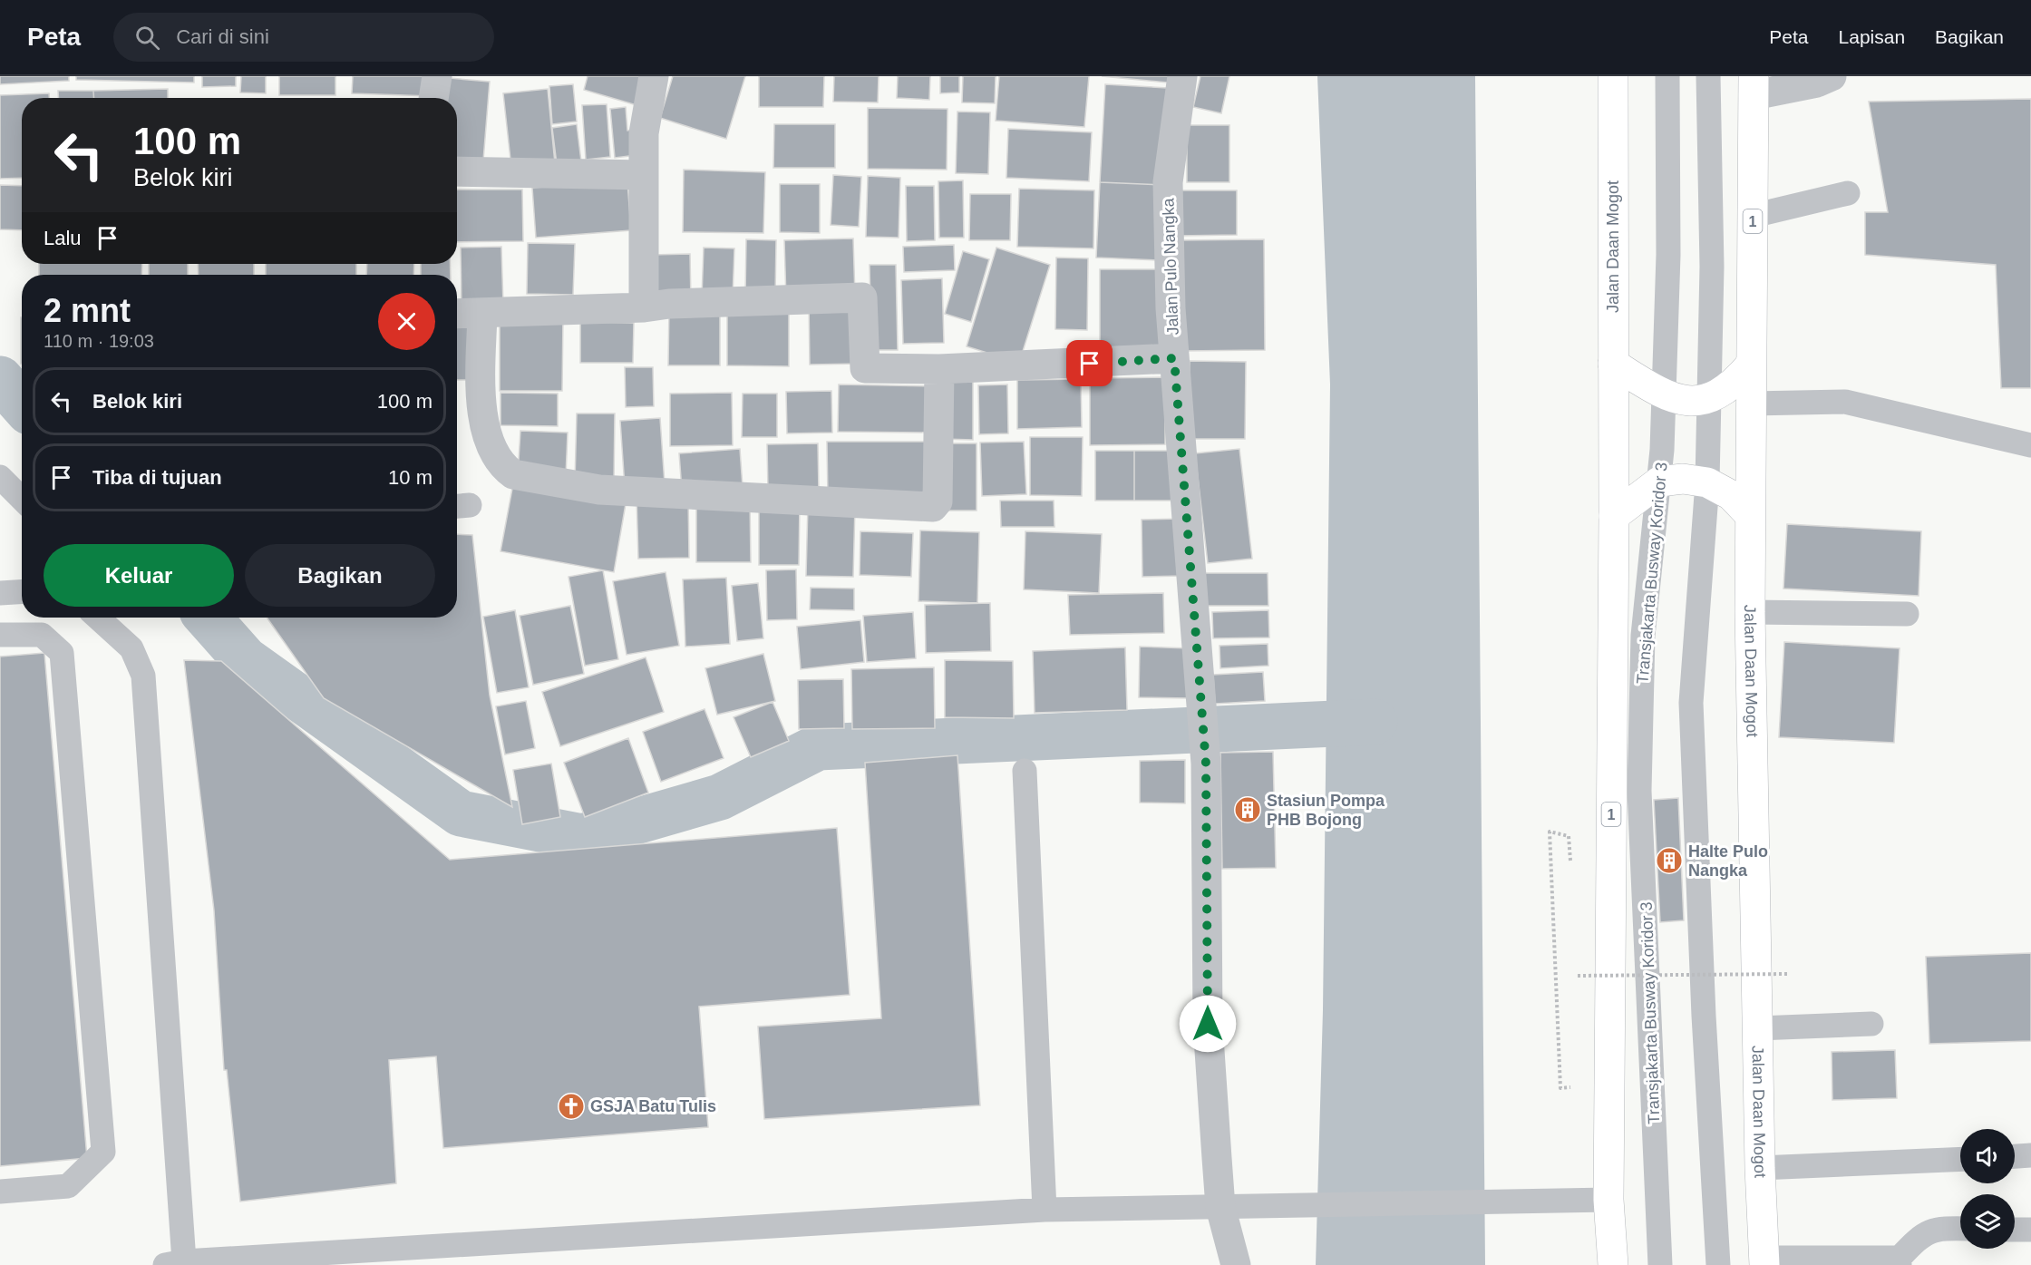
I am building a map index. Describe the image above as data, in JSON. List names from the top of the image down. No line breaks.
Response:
{"streets":{"highway":["1","Jalan Daan Mogot"],"street":["Jalan Pulo Nangka"],"lane":["Transjakarta Busway Koridor 3"]},"places":{"building":["Stasiun Pompa PHB Bojong","Halte Pulo Nangka"],"church":["GSJA Batu Tulis"]},"page":{"header":"Peta","search":"Cari di sini","nav":["Peta","Lapisan","Bagikan"],"turn":["100 m","Belok kiri"],"then":"Lalu","heading":["2 mnt","110 m · 19:03"],"list":[{"name":"Belok kiri","value":"100 m"},{"name":"Tiba di tujuan","value":"10 m"}],"buttons":["Keluar","Bagikan"]}}
